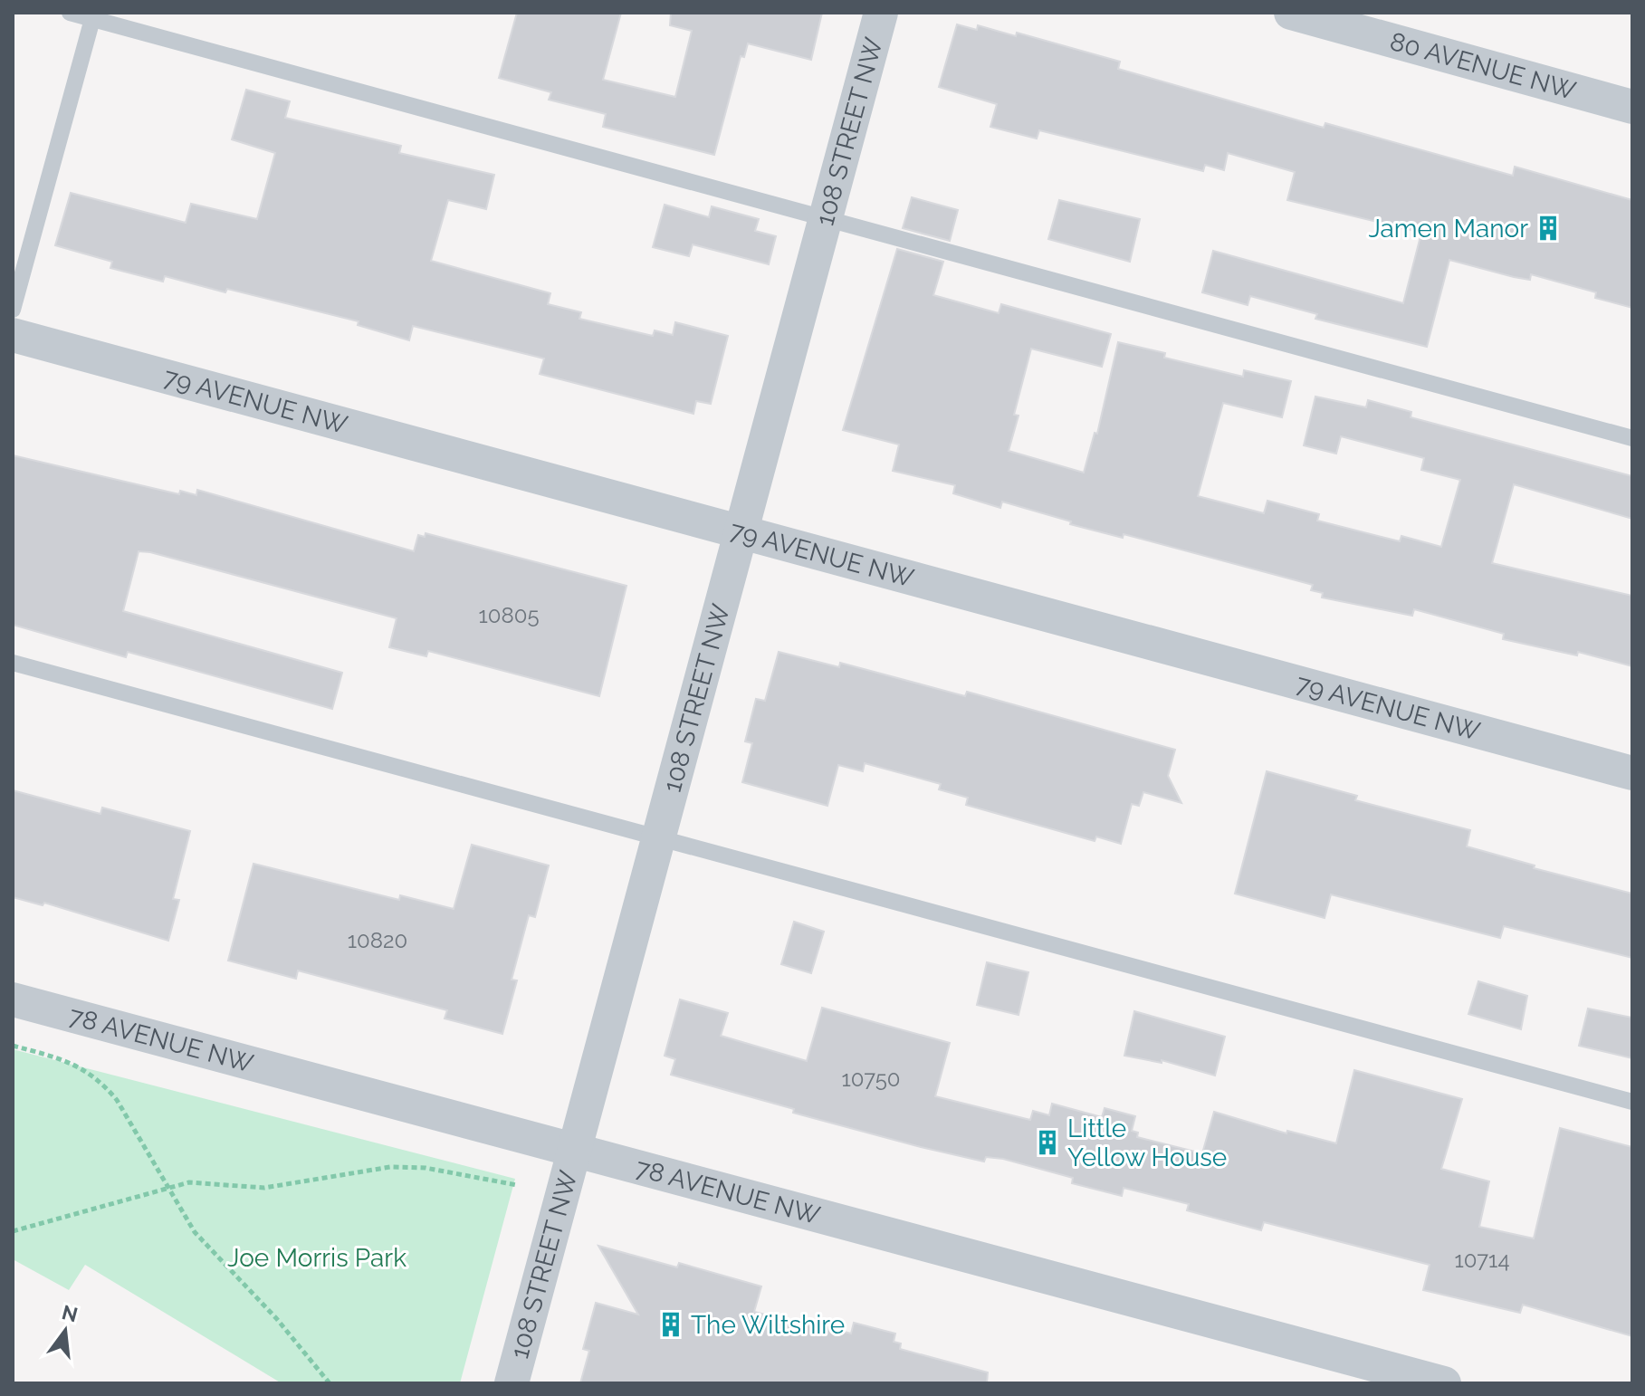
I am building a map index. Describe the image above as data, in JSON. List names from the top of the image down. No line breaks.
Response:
{"streets":{"street":["80 AVENUE NW","108 STREET NW","79 AVENUE NW","78 AVENUE NW"]},"crossings":[["108 STREET NW","79 AVENUE NW"],["108 STREET NW","78 AVENUE NW"]],"parks":["Joe Morris Park"],"places":{"building":["Jamen Manor","Little Yellow House","The Wiltshire"]},"house_numbers":["10805","10820","10750","10714"],"north":"top"}
